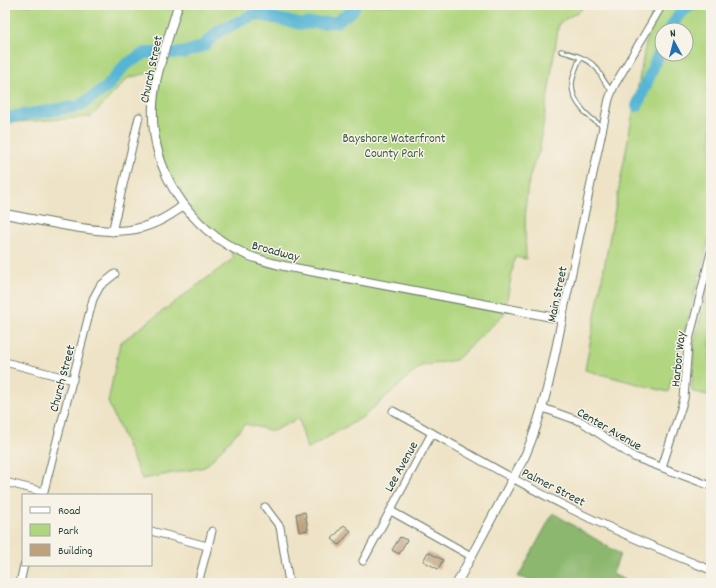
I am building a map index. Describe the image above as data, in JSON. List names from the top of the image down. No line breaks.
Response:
{"streets":{"street":["Church Street","Broadway","Main Street","Harbor Way","Center Avenue","Lee Avenue","Palmer Street"]},"crossings":[["Church Street","Broadway"],["Broadway","Main Street"],["Main Street","Center Avenue"],["Main Street","Palmer Street"],["Harbor Way","Center Avenue"],["Lee Avenue","Palmer Street"]],"parks":["Bayshore Waterfront County Park"],"legend":["Road","Park","Building"],"north":"top"}
